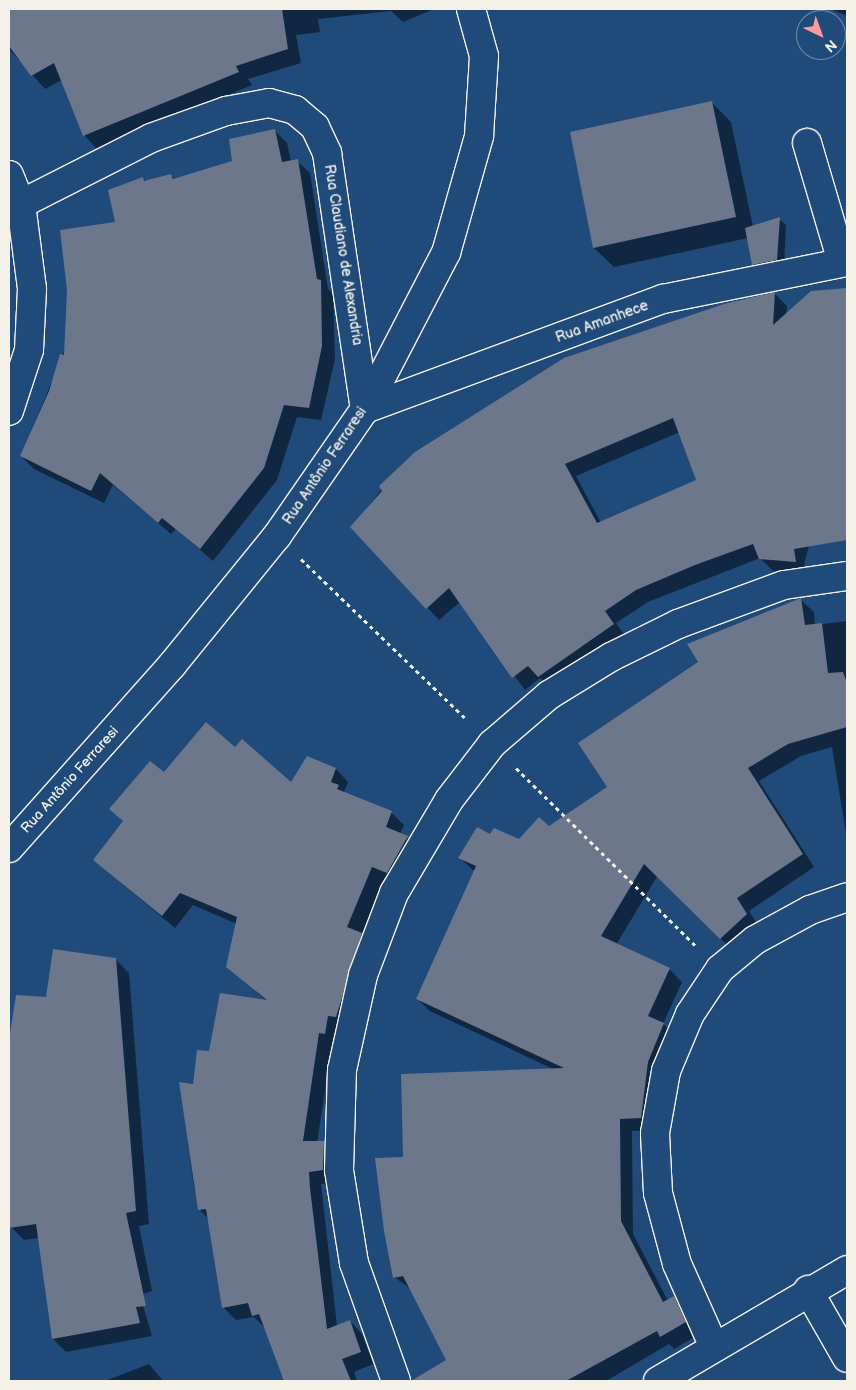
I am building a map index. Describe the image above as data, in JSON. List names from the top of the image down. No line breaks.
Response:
{"streets":{"street":["Rua Claudiano de Alexandria","Rua Amanhece","Rua Antônio Ferraresi"]},"crossings":[["Rua Claudiano de Alexandria","Rua Amanhece"],["Rua Claudiano de Alexandria","Rua Antônio Ferraresi"],["Rua Amanhece","Rua Antônio Ferraresi"]],"north":"bottom right"}
